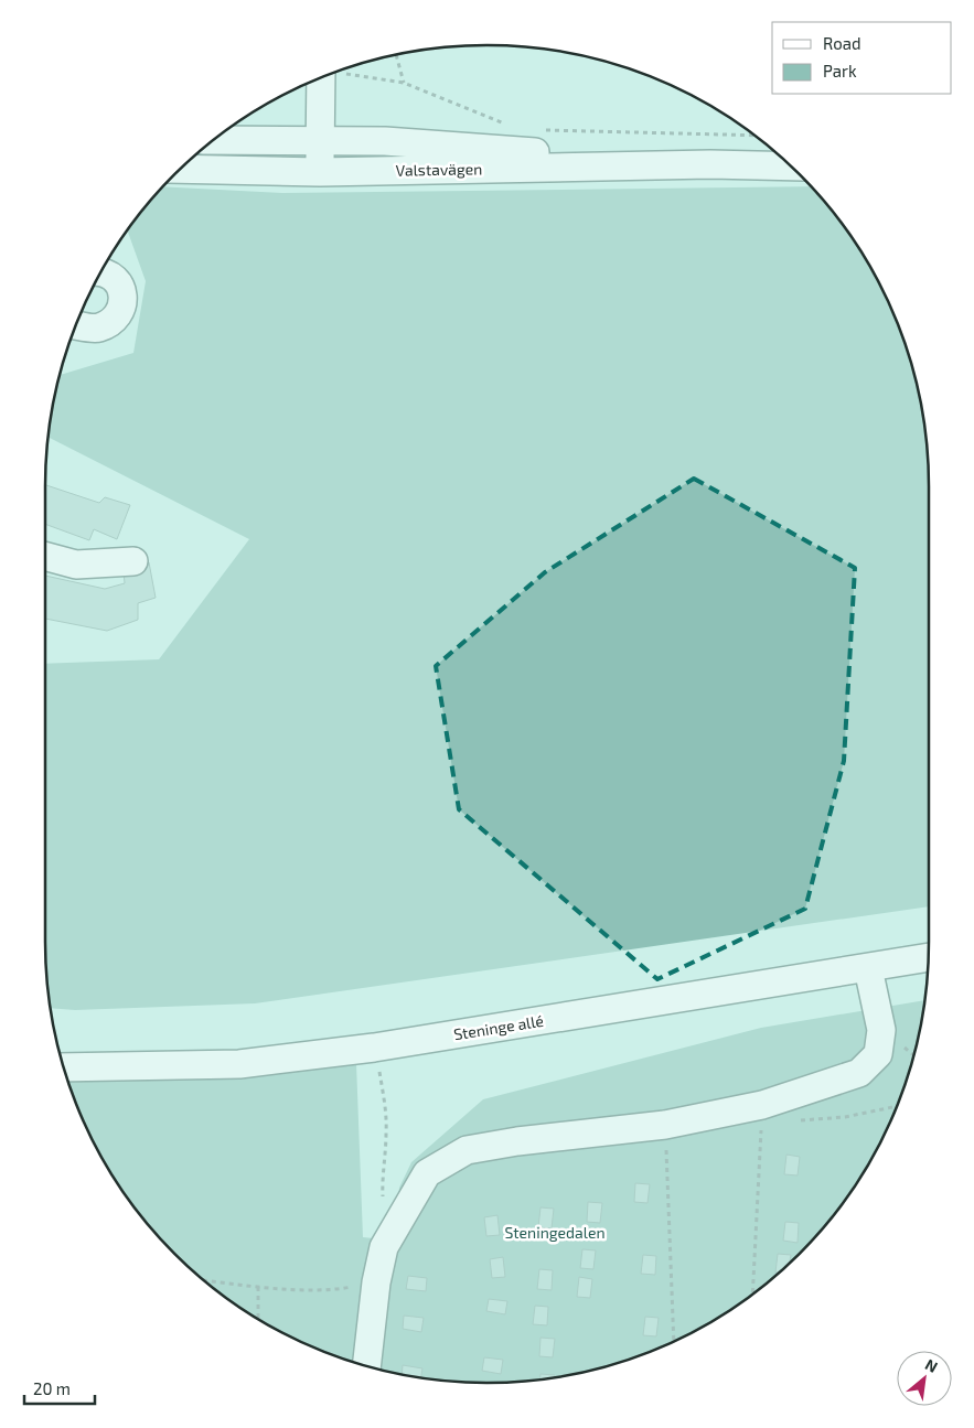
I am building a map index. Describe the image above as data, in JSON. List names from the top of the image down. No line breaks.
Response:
{"streets":{"street":["Valstavägen","Steninge allé"]},"parks":["Steningedalen"],"legend":["Road","Park"],"scale_bar":"20 m","north":"top right"}
